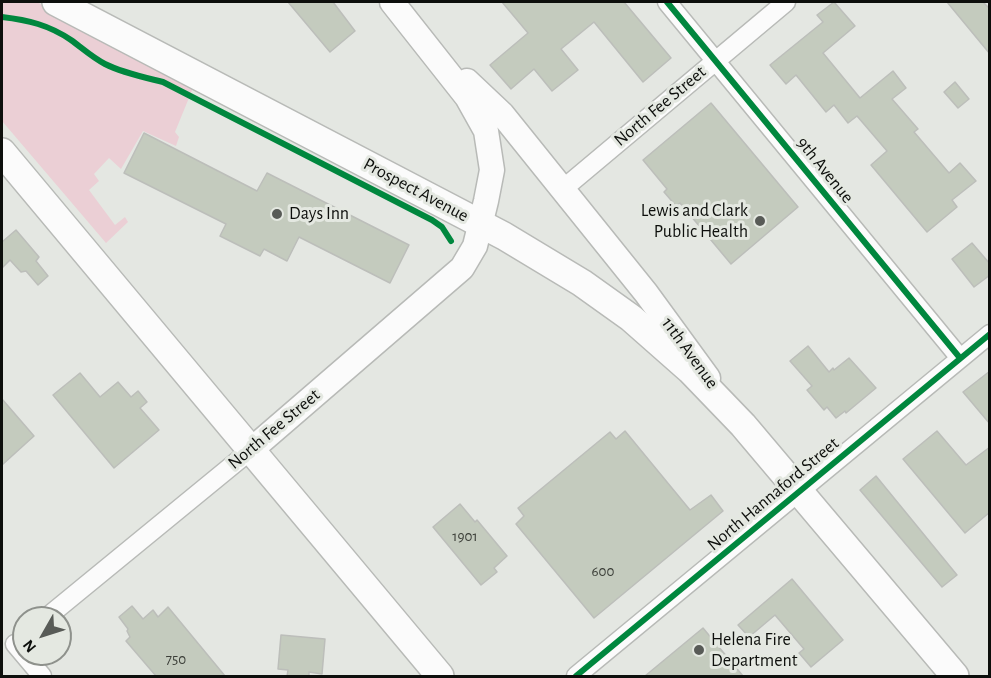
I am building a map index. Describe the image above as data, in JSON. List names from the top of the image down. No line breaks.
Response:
{"streets":{"highway":["Prospect Avenue","11th Avenue"],"main road":["North Fee Street"],"street":["9th Avenue","North Hannaford Street"]},"crossings":[["North Fee Street","9th Avenue"],["North Fee Street","Prospect Avenue"],["North Fee Street","11th Avenue"],["9th Avenue","North Hannaford Street"],["Prospect Avenue","11th Avenue"],["11th Avenue","North Hannaford Street"]],"places":["Days Inn","Lewis and Clark Public Health","Helena Fire Department"],"house_numbers":["1901","600","750"],"north":"bottom left"}
